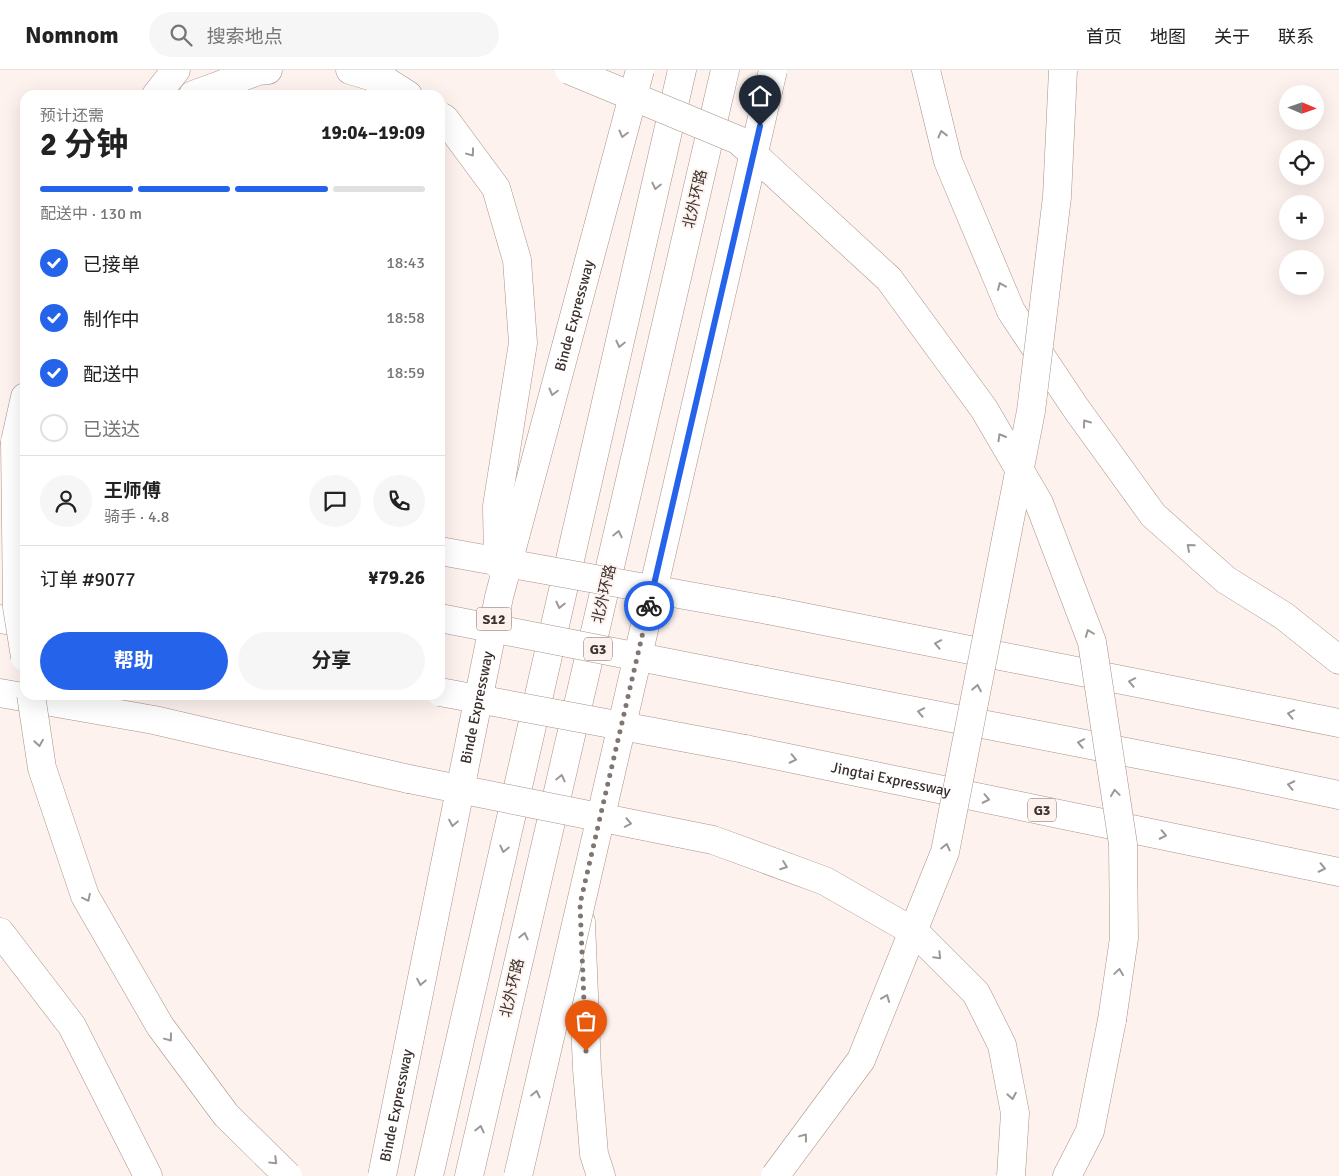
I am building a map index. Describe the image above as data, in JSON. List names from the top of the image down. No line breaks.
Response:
{"streets":{"highway":["北外环路","Binde Expressway","S12","G3","Jingtai Expressway"]},"north":"right","page":{"header":"Nomnom","search":"搜索地点","nav":["首页","地图","关于","联系"],"map_buttons":["+","−"],"heading":["2 分钟","预计还需","19:04–19:09"],"panel":["王师傅","骑手 · 4.8","订单 #9077","¥79.26"],"bar":"配送中 · 130 m","list":[["已接单","18:43"],["制作中","18:58"],["配送中","18:59"],"已送达"],"buttons":["帮助","分享"]}}
